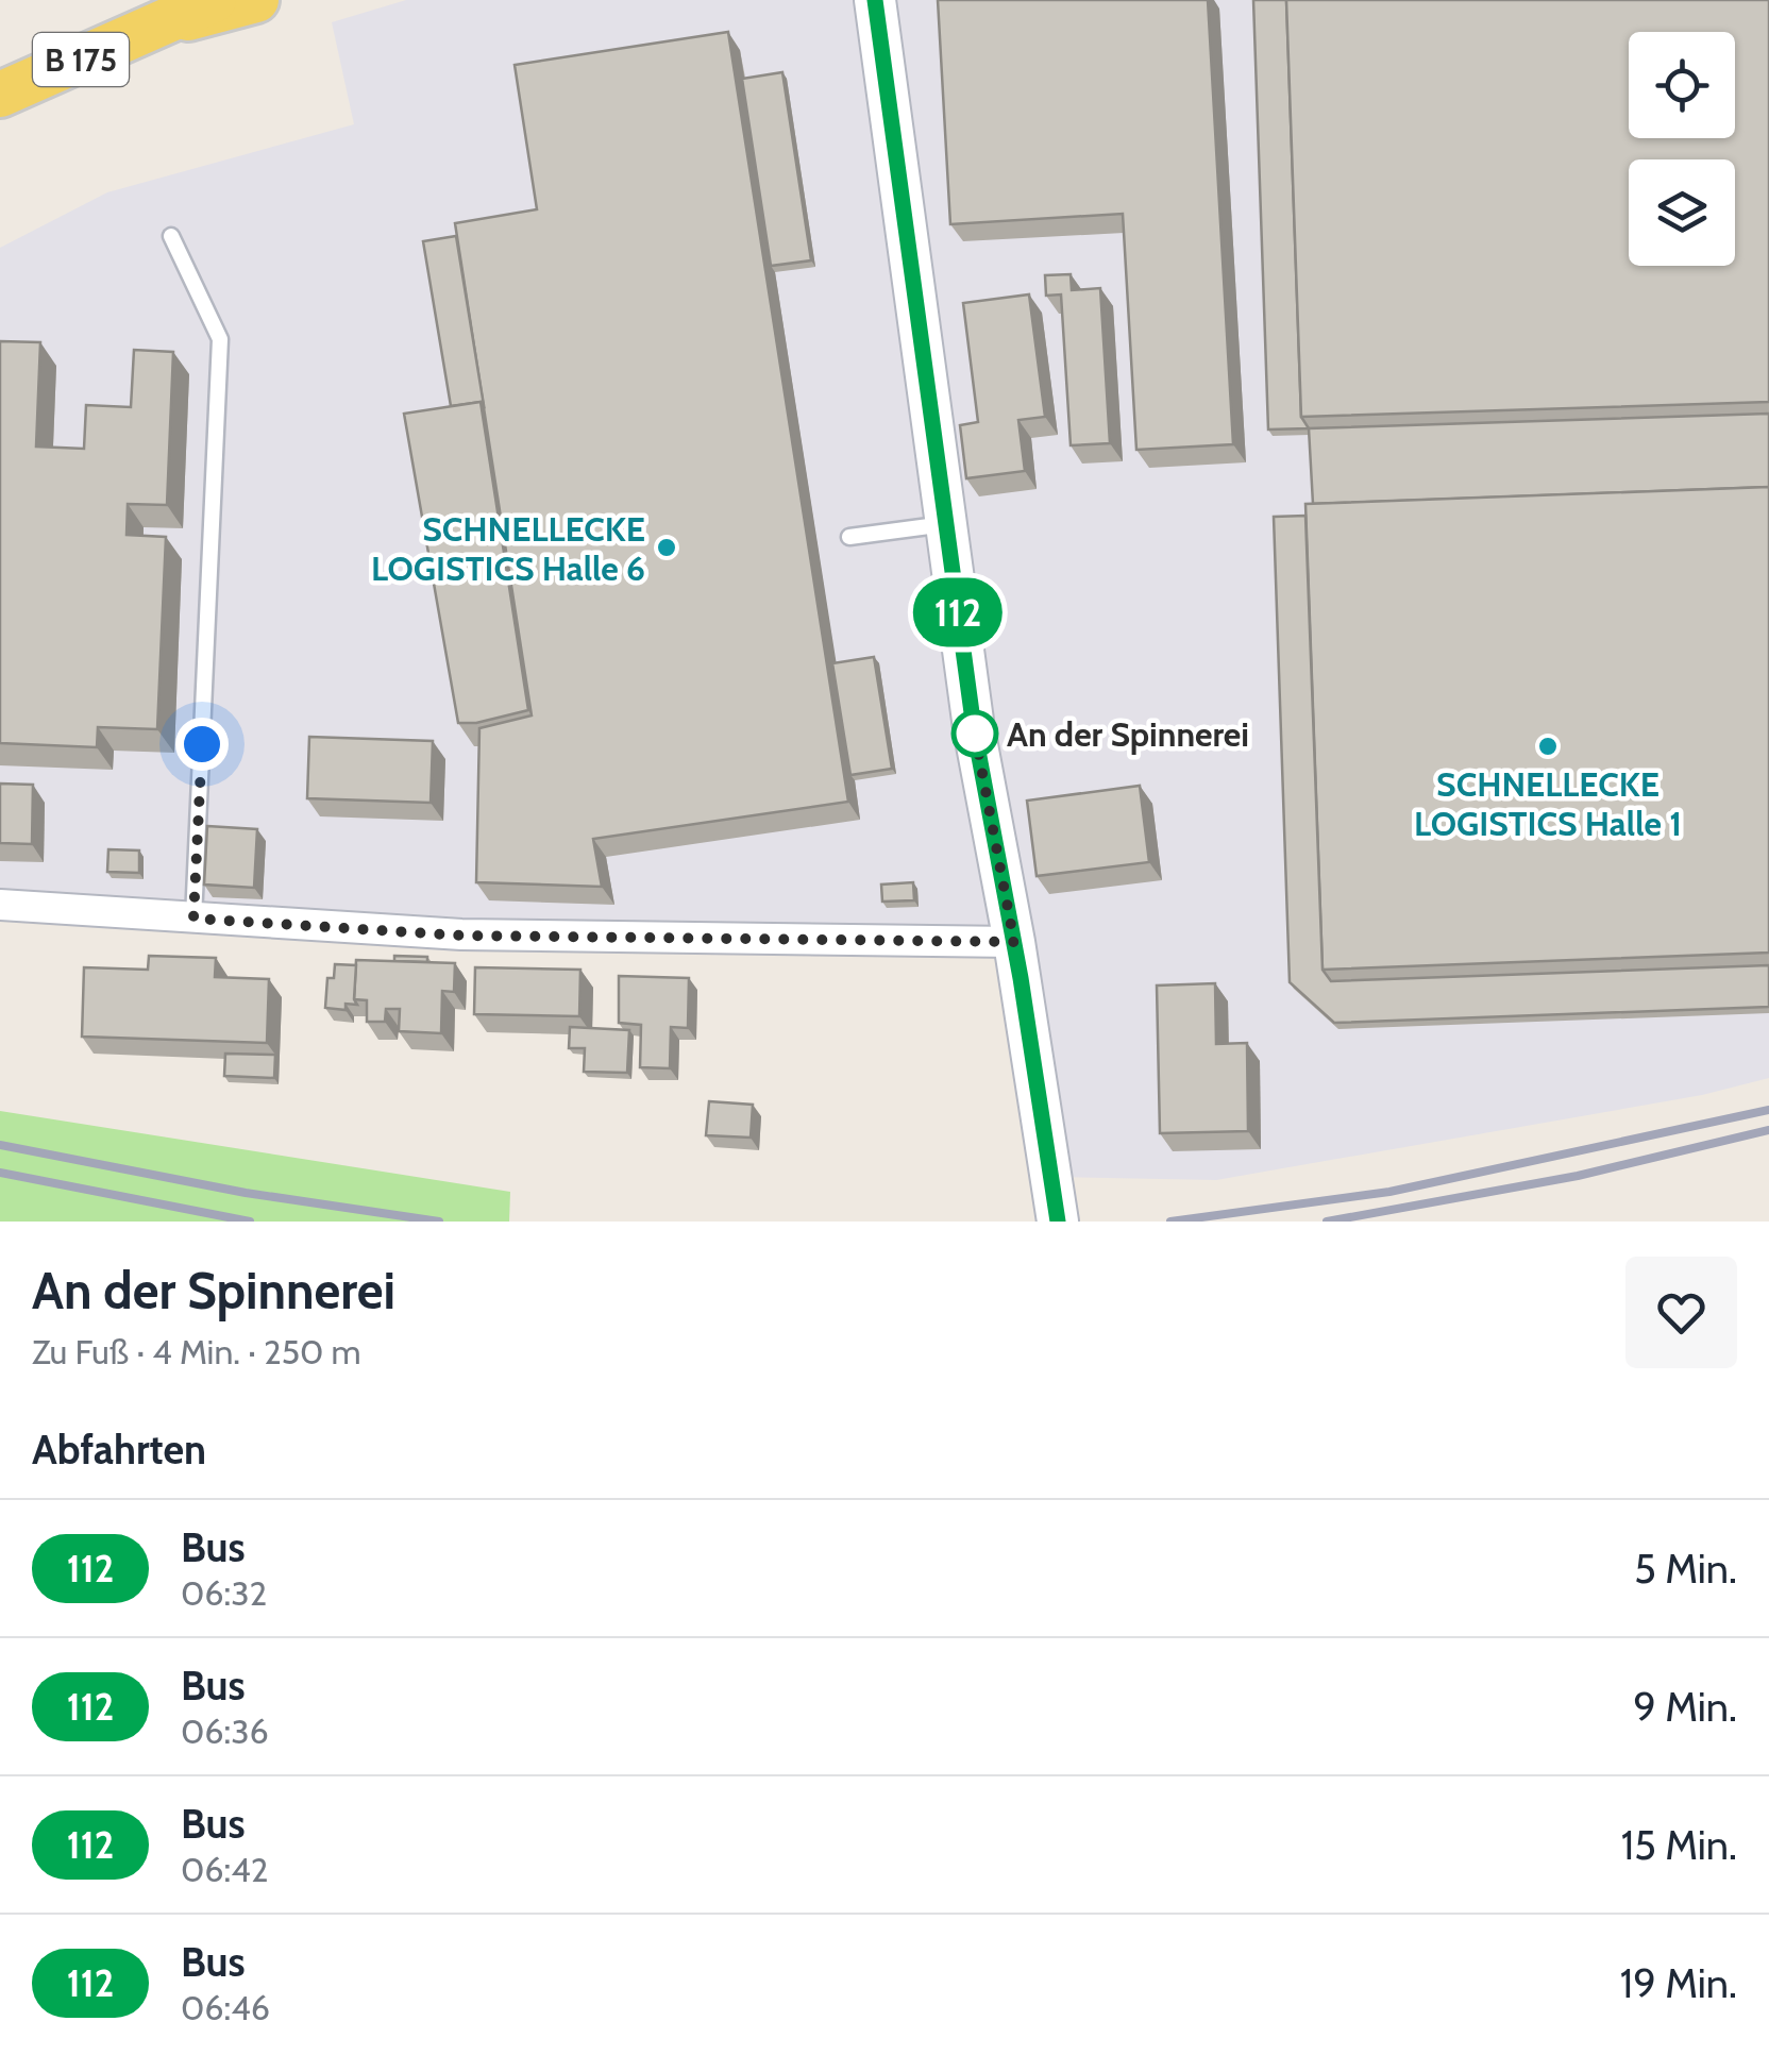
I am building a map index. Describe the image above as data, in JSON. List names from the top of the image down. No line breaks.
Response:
{"streets":{"main road":["B 175"]},"places":["SCHNELLECKE LOGISTICS Halle 6","An der Spinnerei","SCHNELLECKE LOGISTICS Halle 1"],"lines":["bus line 112"],"page":{"on_map":"112","heading":[["An der Spinnerei","Zu Fuß · 4 Min. · 250 m"],"Abfahrten"],"list":[{"mark":"112","name":"Bus","note":"06:32","value":"5 Min."},{"mark":"112","name":"Bus","note":"06:36","value":"9 Min."},{"mark":"112","name":"Bus","note":"06:42","value":"15 Min."},{"mark":"112","name":"Bus","note":"06:46","value":"19 Min."}]}}
